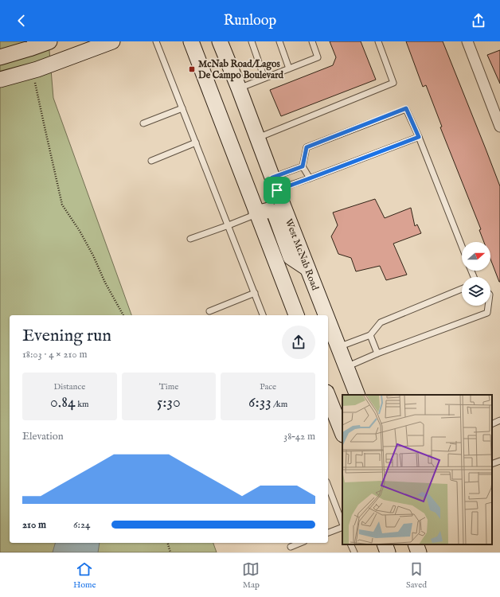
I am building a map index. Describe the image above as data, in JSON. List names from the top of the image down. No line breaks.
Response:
{"streets":{"main road":["West McNab Road"]},"places":{"transit":["McNab Road/Lagos De Campo Boulevard"]},"north":"right","page":{"header":"Runloop","heading":["Evening run","18:03 · 4 × 210 m"],"stats":[["Distance","0.84 km"],["Time","5:30"],["Pace","6:33 /km"]],"chart":["Elevation","38–42 m"],"list":[{"name":"210 m","note":"6:24"}],"tabs":["Home","Map","Saved"]}}
